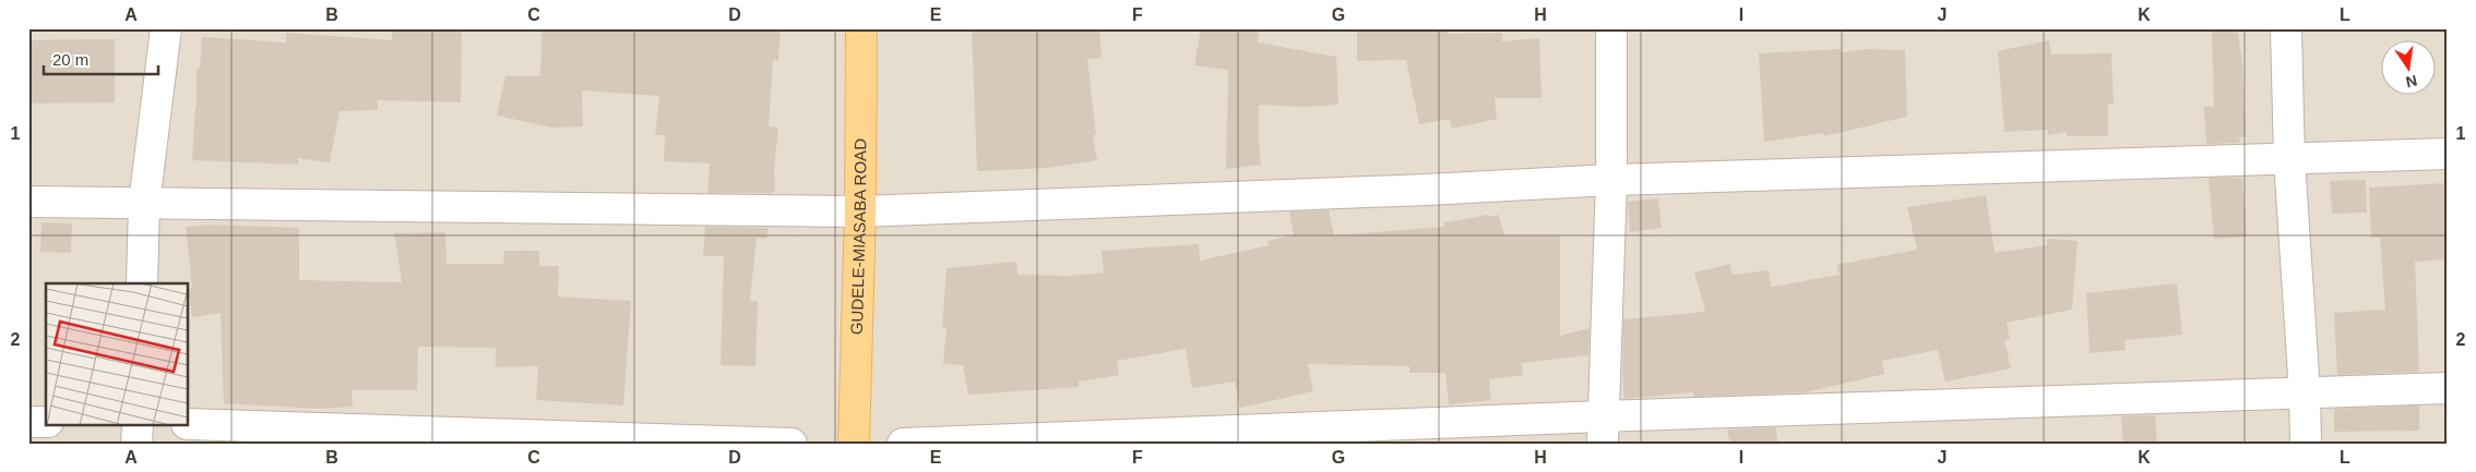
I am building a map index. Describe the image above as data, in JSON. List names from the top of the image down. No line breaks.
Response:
{"streets":{"main road":["GUDELE-MIASABA ROAD"]},"scale_bar":"20 m","north":"bottom","grid":{"columns":["A","B","C","D","E","F","G","H","I","J","K","L"],"rows":["1","2"]}}
